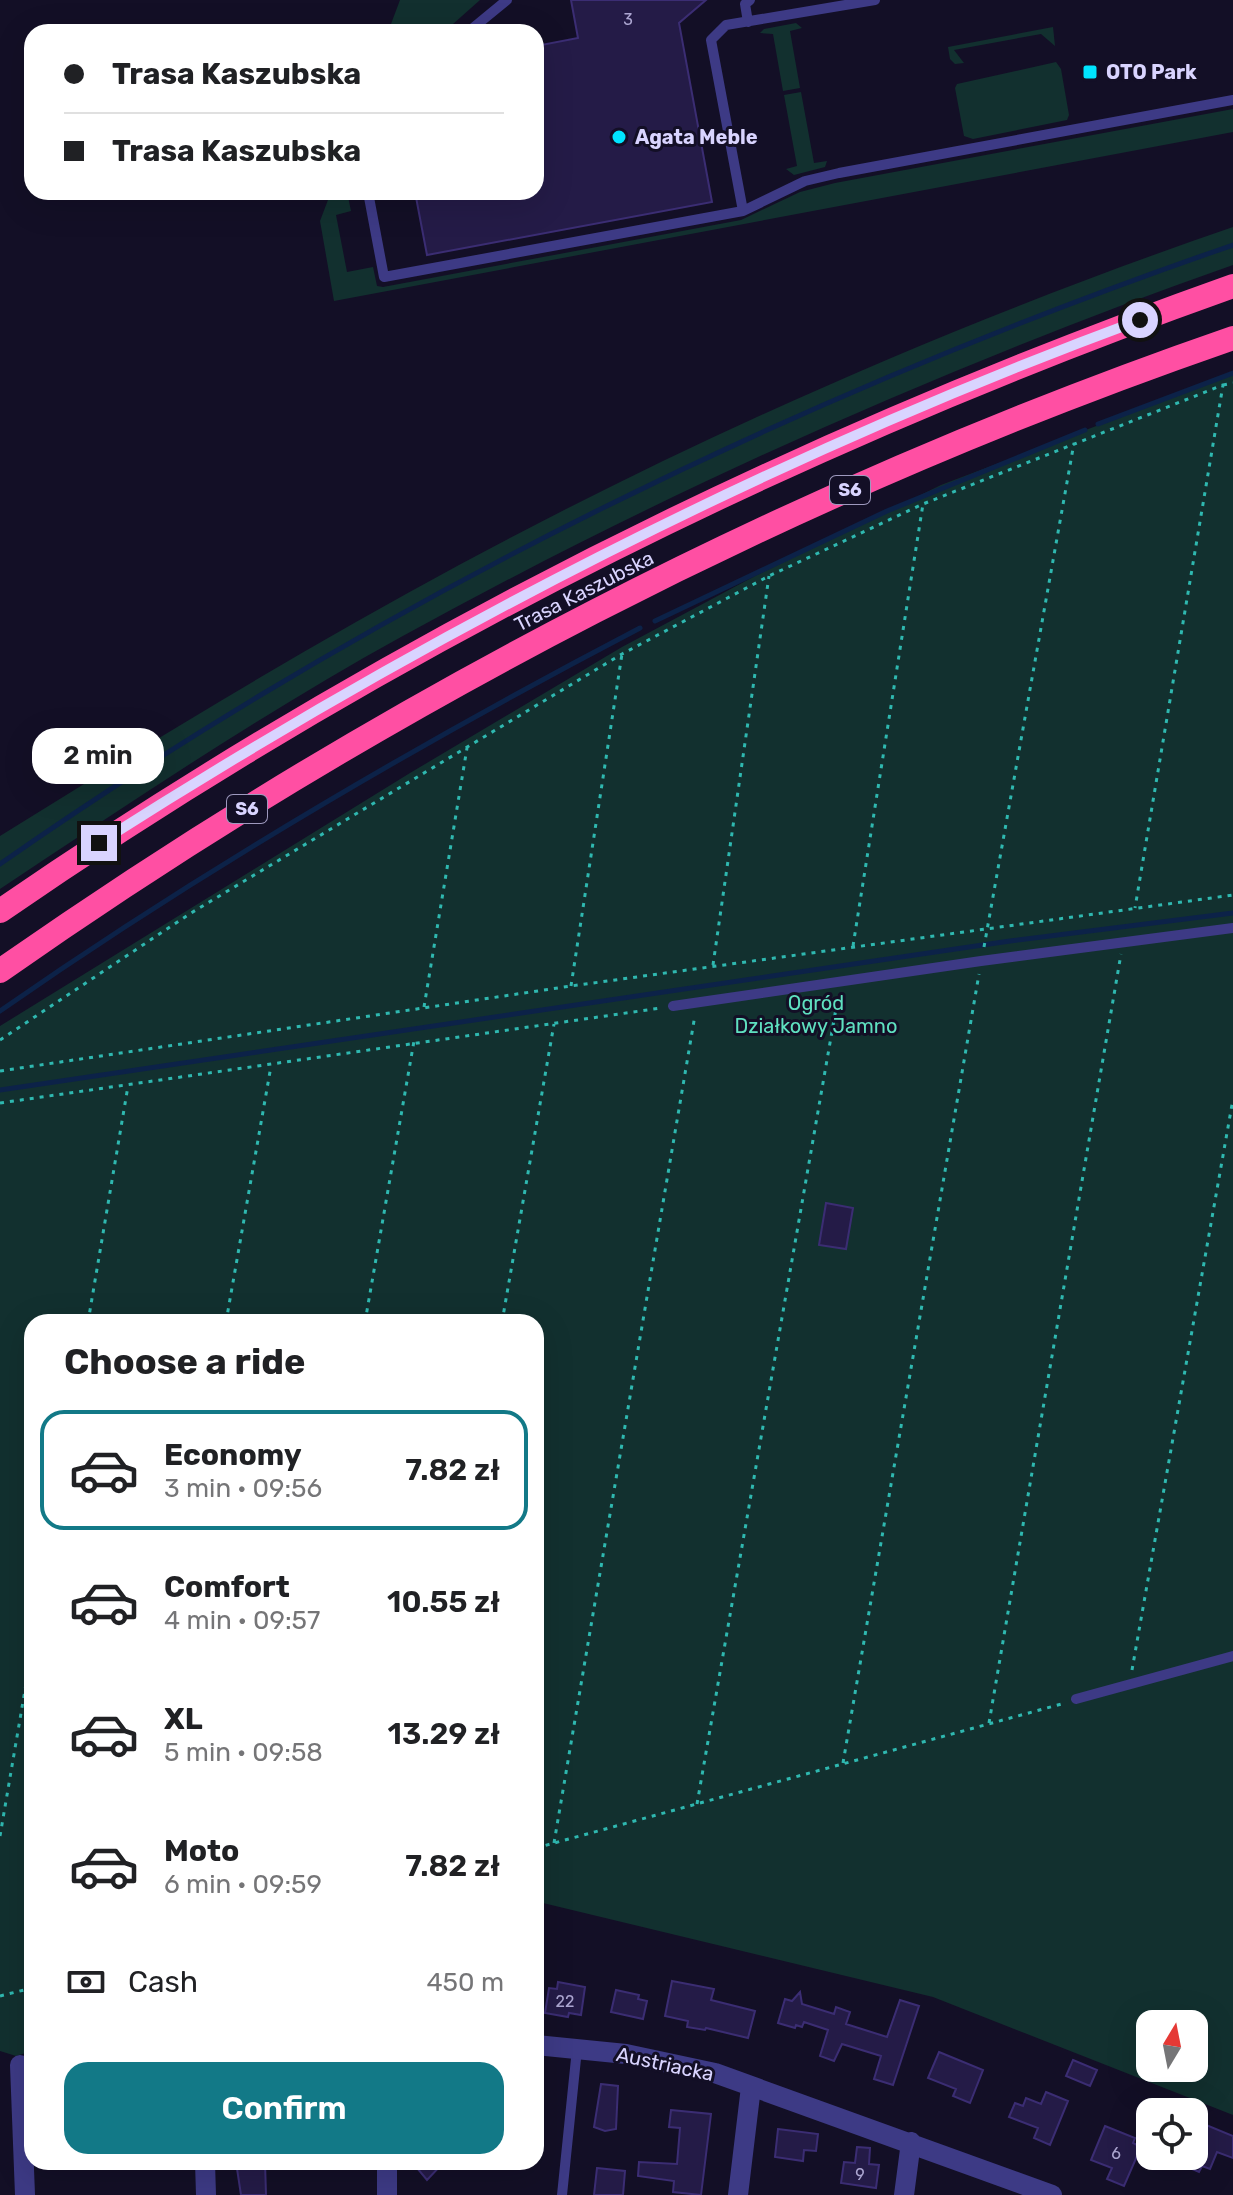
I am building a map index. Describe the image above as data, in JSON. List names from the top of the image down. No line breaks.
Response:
{"streets":{"highway":["S6","Trasa Kaszubska"],"street":["Austriacka"]},"parks":["Ogród Działkowy Jamno"],"places":{"transit":["OTO Park"],"other":["Agata Meble"]},"house_numbers":["3","22","6","9"],"north":"top","page":{"banner":["Trasa Kaszubska","Trasa Kaszubska"],"bubble":"2 min","heading":"Choose a ride","list":[{"name":"Economy","note":"3 min · 09:56","value":"7.82 zł"},{"name":"Comfort","note":"4 min · 09:57","value":"10.55 zł"},{"name":"XL","note":"5 min · 09:58","value":"13.29 zł"},{"name":"Moto","note":"6 min · 09:59","value":"7.82 zł"}],"pay":["Cash","450 m"],"buttons":"Confirm"}}
